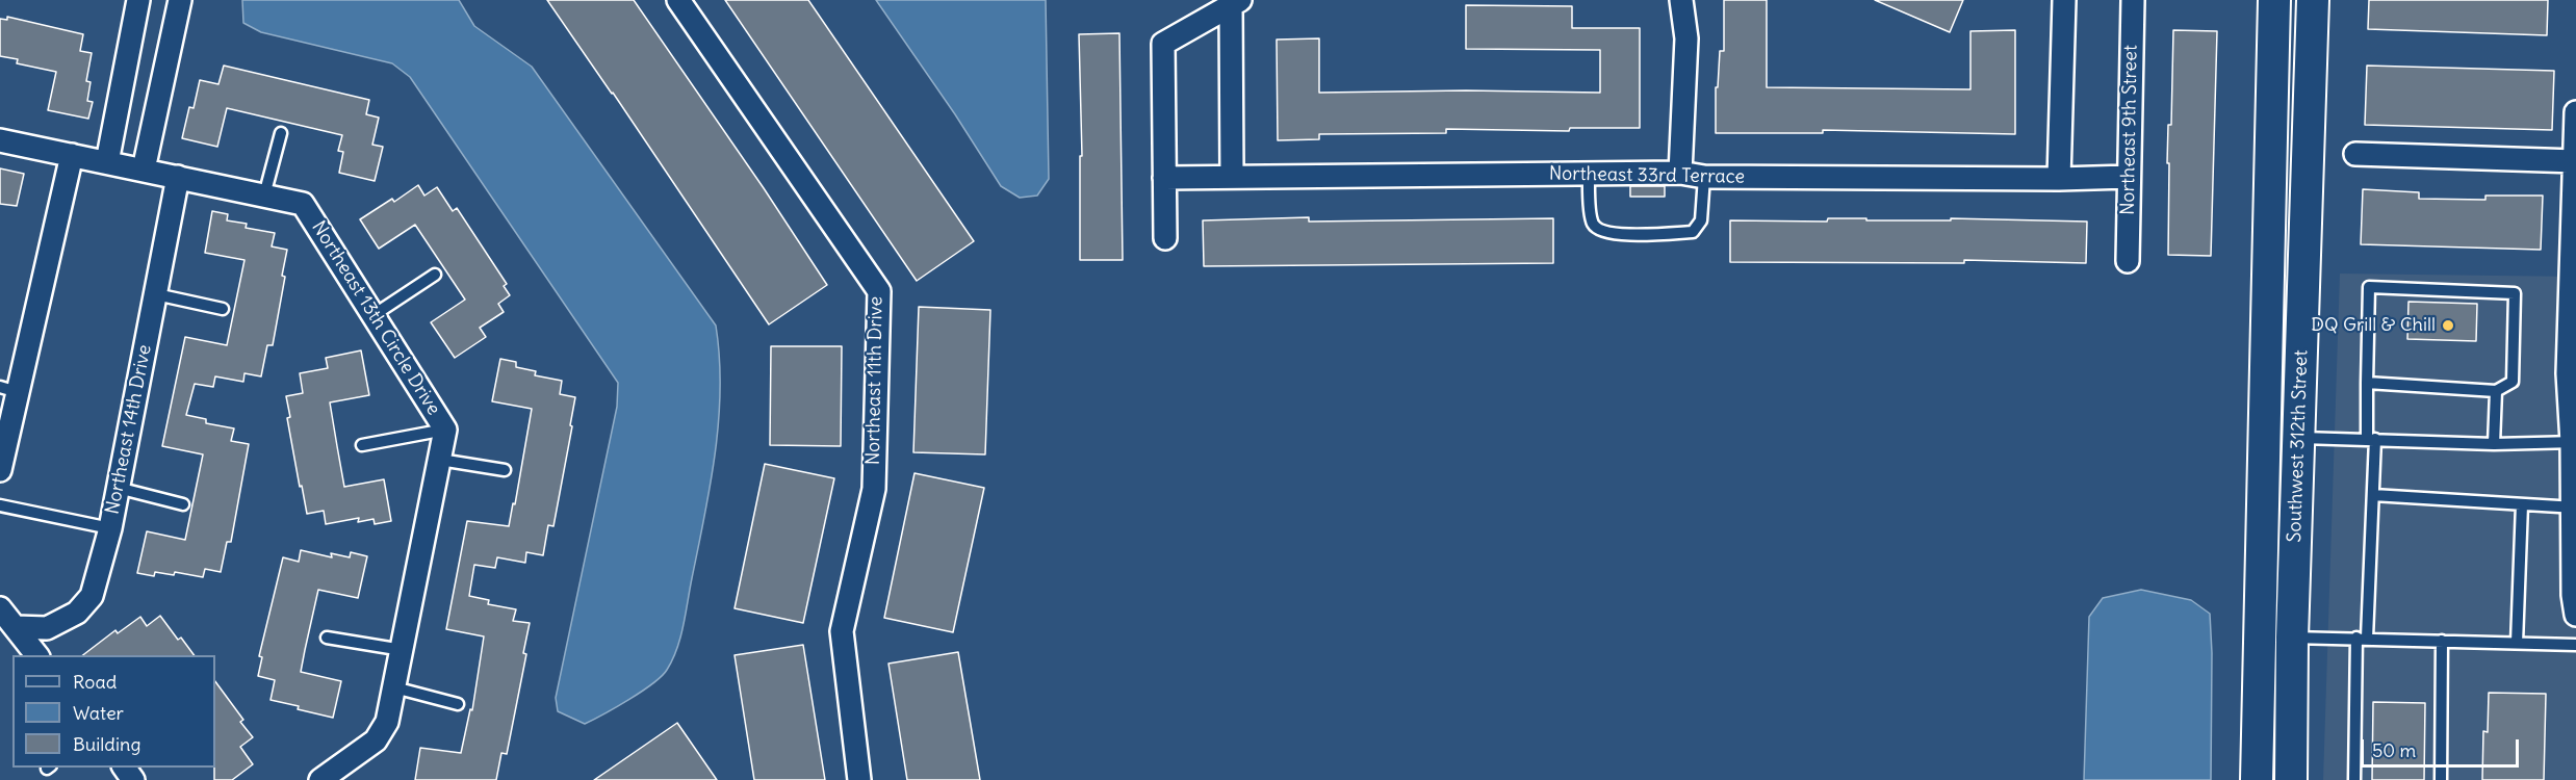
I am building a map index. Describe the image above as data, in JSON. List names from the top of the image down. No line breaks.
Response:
{"streets":{"main road":["Southwest 312th Street"],"street":["Northeast 9th Street","Northeast 33rd Terrace","Northeast 13th Circle Drive","Northeast 11th Drive","Northeast 14th Drive"]},"crossings":[["Northeast 9th Street","Northeast 33rd Terrace"],["Northeast 13th Circle Drive","Northeast 14th Drive"]],"places":["DQ Grill & Chill"],"legend":["Road","Water","Building"],"scale_bar":"50 m"}
